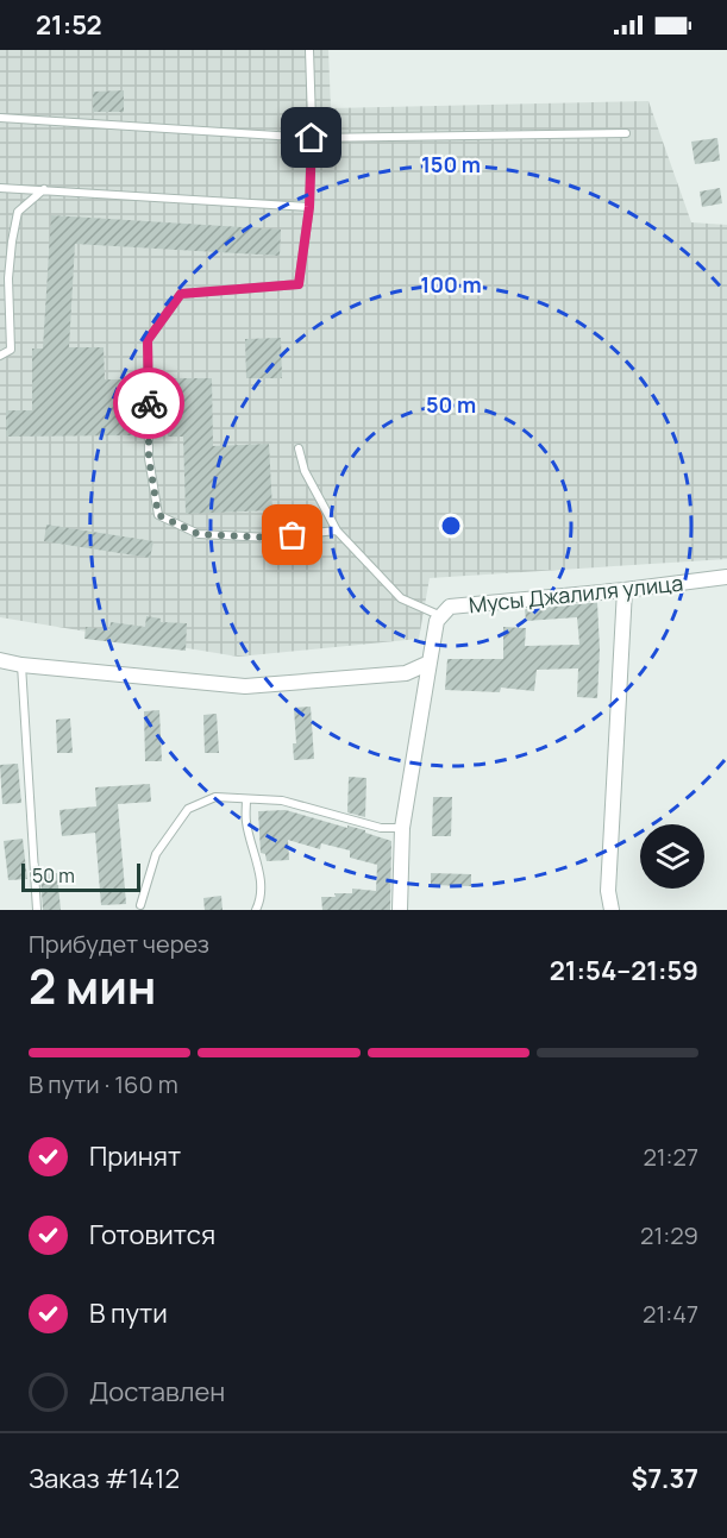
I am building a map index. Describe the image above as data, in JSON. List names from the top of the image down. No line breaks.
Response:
{"streets":{"street":["Мусы Джалиля улица"]},"scale_bar":"50 m","page":{"status":"21:52","scale":"50 m","heading":["2 мин","Прибудет через","21:54–21:59"],"panel":["Заказ #1412","$7.37"],"bar":"В пути · 160 m","list":[["Принят","21:27"],["Готовится","21:29"],["В пути","21:47"],"Доставлен"]},"rings":["150 m","100 m","50 m"]}
